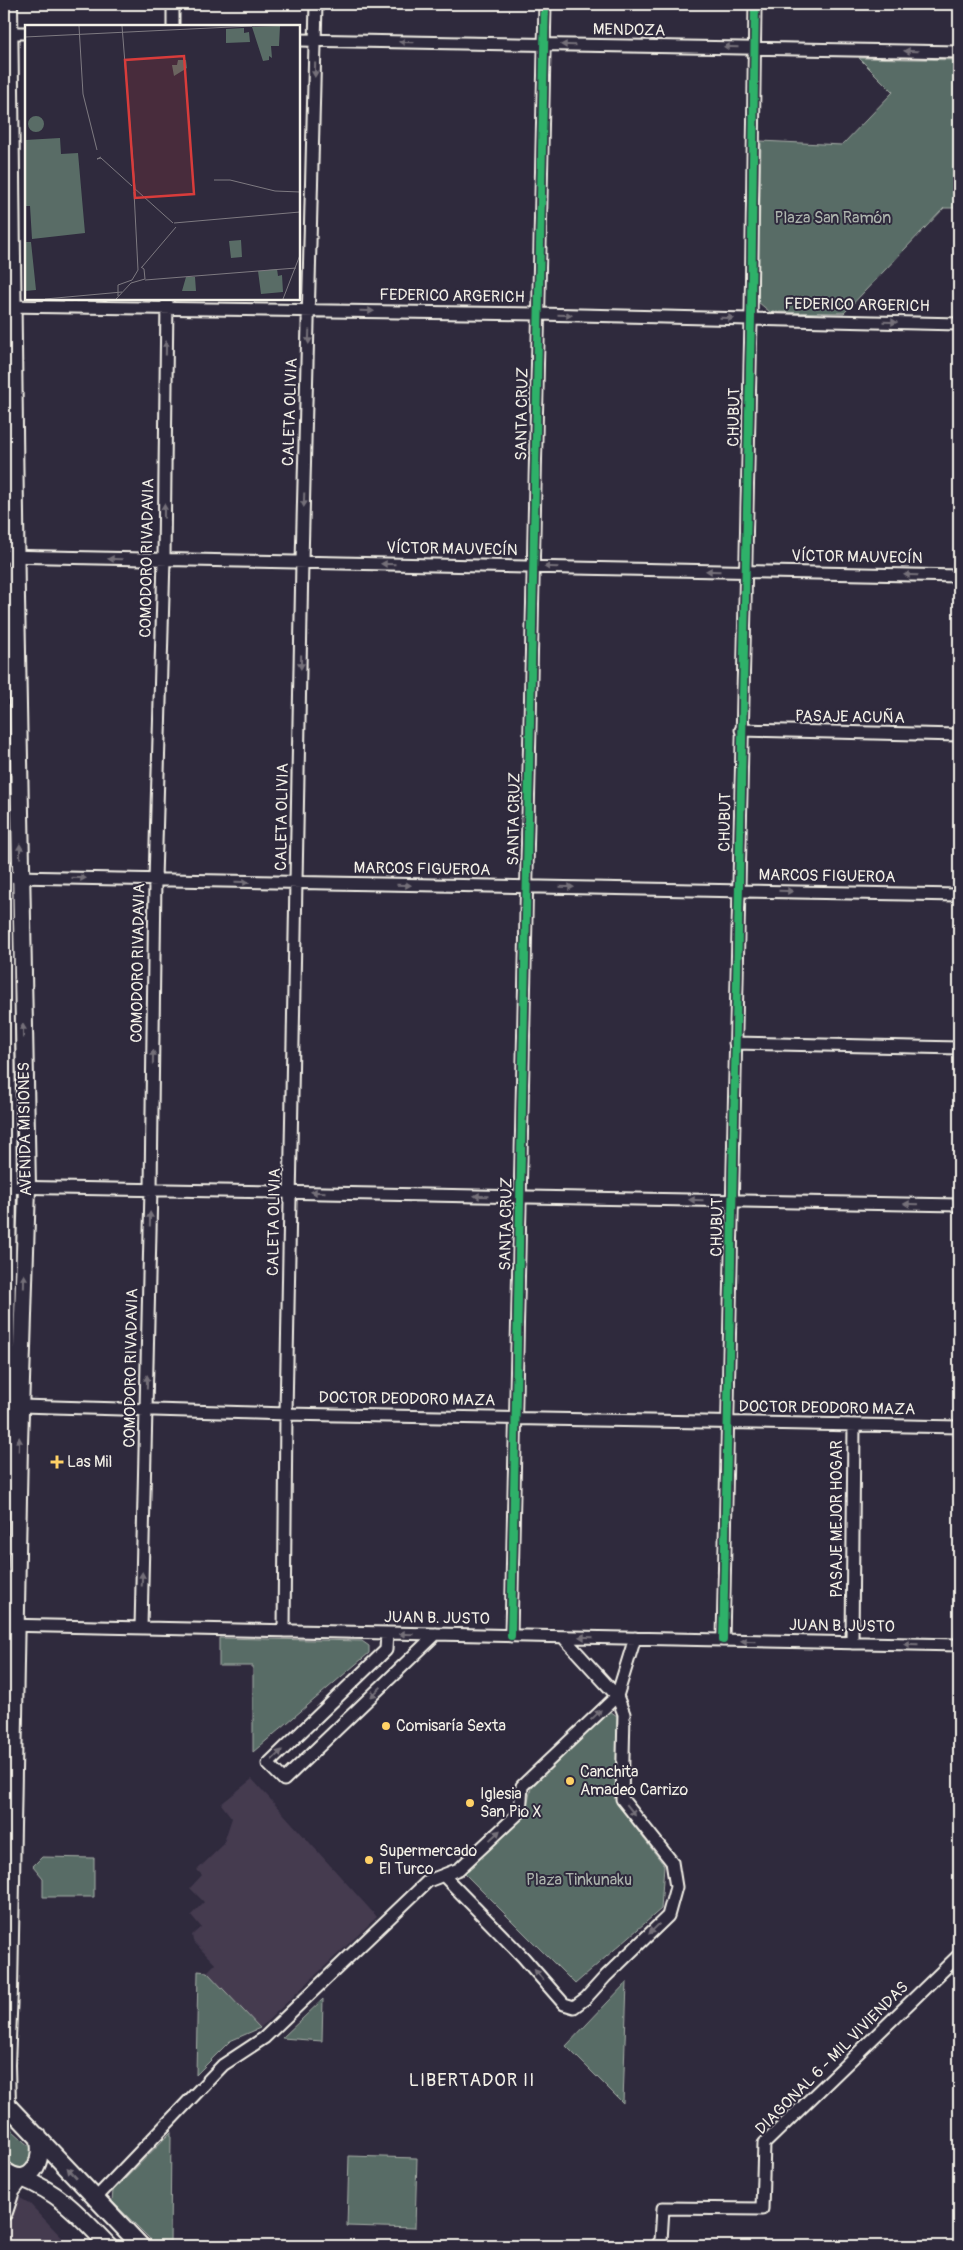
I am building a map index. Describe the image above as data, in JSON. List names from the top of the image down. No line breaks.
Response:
{"streets":{"main road":["AVENIDA MISIONES"],"street":["MENDOZA","FEDERICO ARGERICH","CALETA OLIVIA","SANTA CRUZ","CHUBUT","VÍCTOR MAUVECÍN","COMODORO RIVADAVIA","PASAJE ACUÑA","MARCOS FIGUEROA","DOCTOR DEODORO MAZA","PASAJE MEJOR HOGAR","JUAN B. JUSTO","DIAGONAL 6 - MIL VIVIENDAS"]},"crossings":[["MENDOZA","CALETA OLIVIA"],["MENDOZA","SANTA CRUZ"],["MENDOZA","CHUBUT"],["FEDERICO ARGERICH","CALETA OLIVIA"],["FEDERICO ARGERICH","SANTA CRUZ"],["FEDERICO ARGERICH","CHUBUT"],["FEDERICO ARGERICH","COMODORO RIVADAVIA"],["FEDERICO ARGERICH","AVENIDA MISIONES"],["CALETA OLIVIA","VÍCTOR MAUVECÍN"],["CALETA OLIVIA","MARCOS FIGUEROA"],["CALETA OLIVIA","DOCTOR DEODORO MAZA"],["CALETA OLIVIA","JUAN B. JUSTO"],["SANTA CRUZ","VÍCTOR MAUVECÍN"],["SANTA CRUZ","MARCOS FIGUEROA"],["SANTA CRUZ","DOCTOR DEODORO MAZA"],["SANTA CRUZ","JUAN B. JUSTO"],["CHUBUT","VÍCTOR MAUVECÍN"],["CHUBUT","PASAJE ACUÑA"],["CHUBUT","MARCOS FIGUEROA"],["CHUBUT","DOCTOR DEODORO MAZA"],["CHUBUT","JUAN B. JUSTO"],["VÍCTOR MAUVECÍN","COMODORO RIVADAVIA"],["VÍCTOR MAUVECÍN","AVENIDA MISIONES"],["COMODORO RIVADAVIA","MARCOS FIGUEROA"],["COMODORO RIVADAVIA","DOCTOR DEODORO MAZA"],["COMODORO RIVADAVIA","JUAN B. JUSTO"],["MARCOS FIGUEROA","AVENIDA MISIONES"],["AVENIDA MISIONES","DOCTOR DEODORO MAZA"],["AVENIDA MISIONES","JUAN B. JUSTO"],["DOCTOR DEODORO MAZA","PASAJE MEJOR HOGAR"],["PASAJE MEJOR HOGAR","JUAN B. JUSTO"]],"one_way":["MENDOZA","FEDERICO ARGERICH","CALETA OLIVIA","VÍCTOR MAUVECÍN","COMODORO RIVADAVIA","MARCOS FIGUEROA","JUAN B. JUSTO"],"districts":["LIBERTADOR II"],"parks":["Plaza San Ramón","Plaza Tinkunaku"],"places":{"health":["Las Mil"],"other":["Comisaría Sexta","Canchita Amadeo Carrizo","Iglesia San Pio X","Supermercado El Turco"]}}
